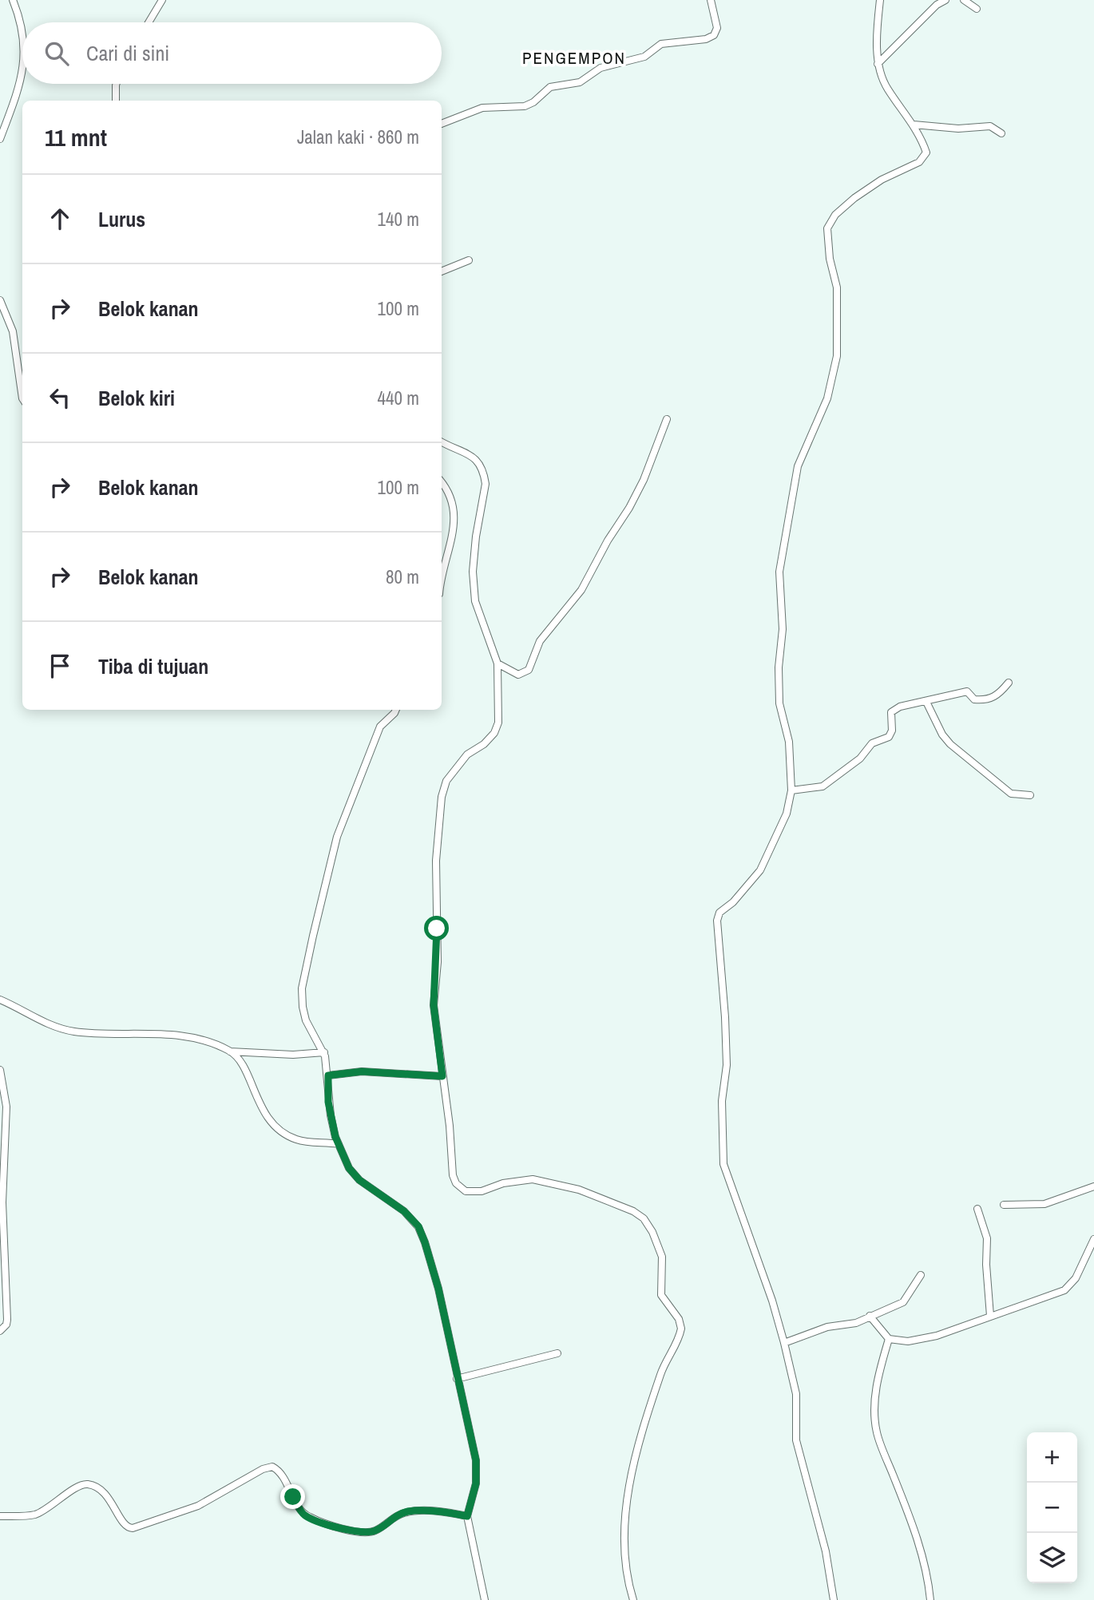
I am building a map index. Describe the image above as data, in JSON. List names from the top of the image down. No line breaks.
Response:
{"districts":["PENGEMPON"],"page":{"search":"Cari di sini","heading":["11 mnt","Jalan kaki · 860 m"],"list":[["Lurus","140 m"],["Belok kanan","100 m"],["Belok kiri","440 m"],["Belok kanan","100 m"],["Belok kanan","80 m"],"Tiba di tujuan"],"map_buttons":["+","−"]}}
